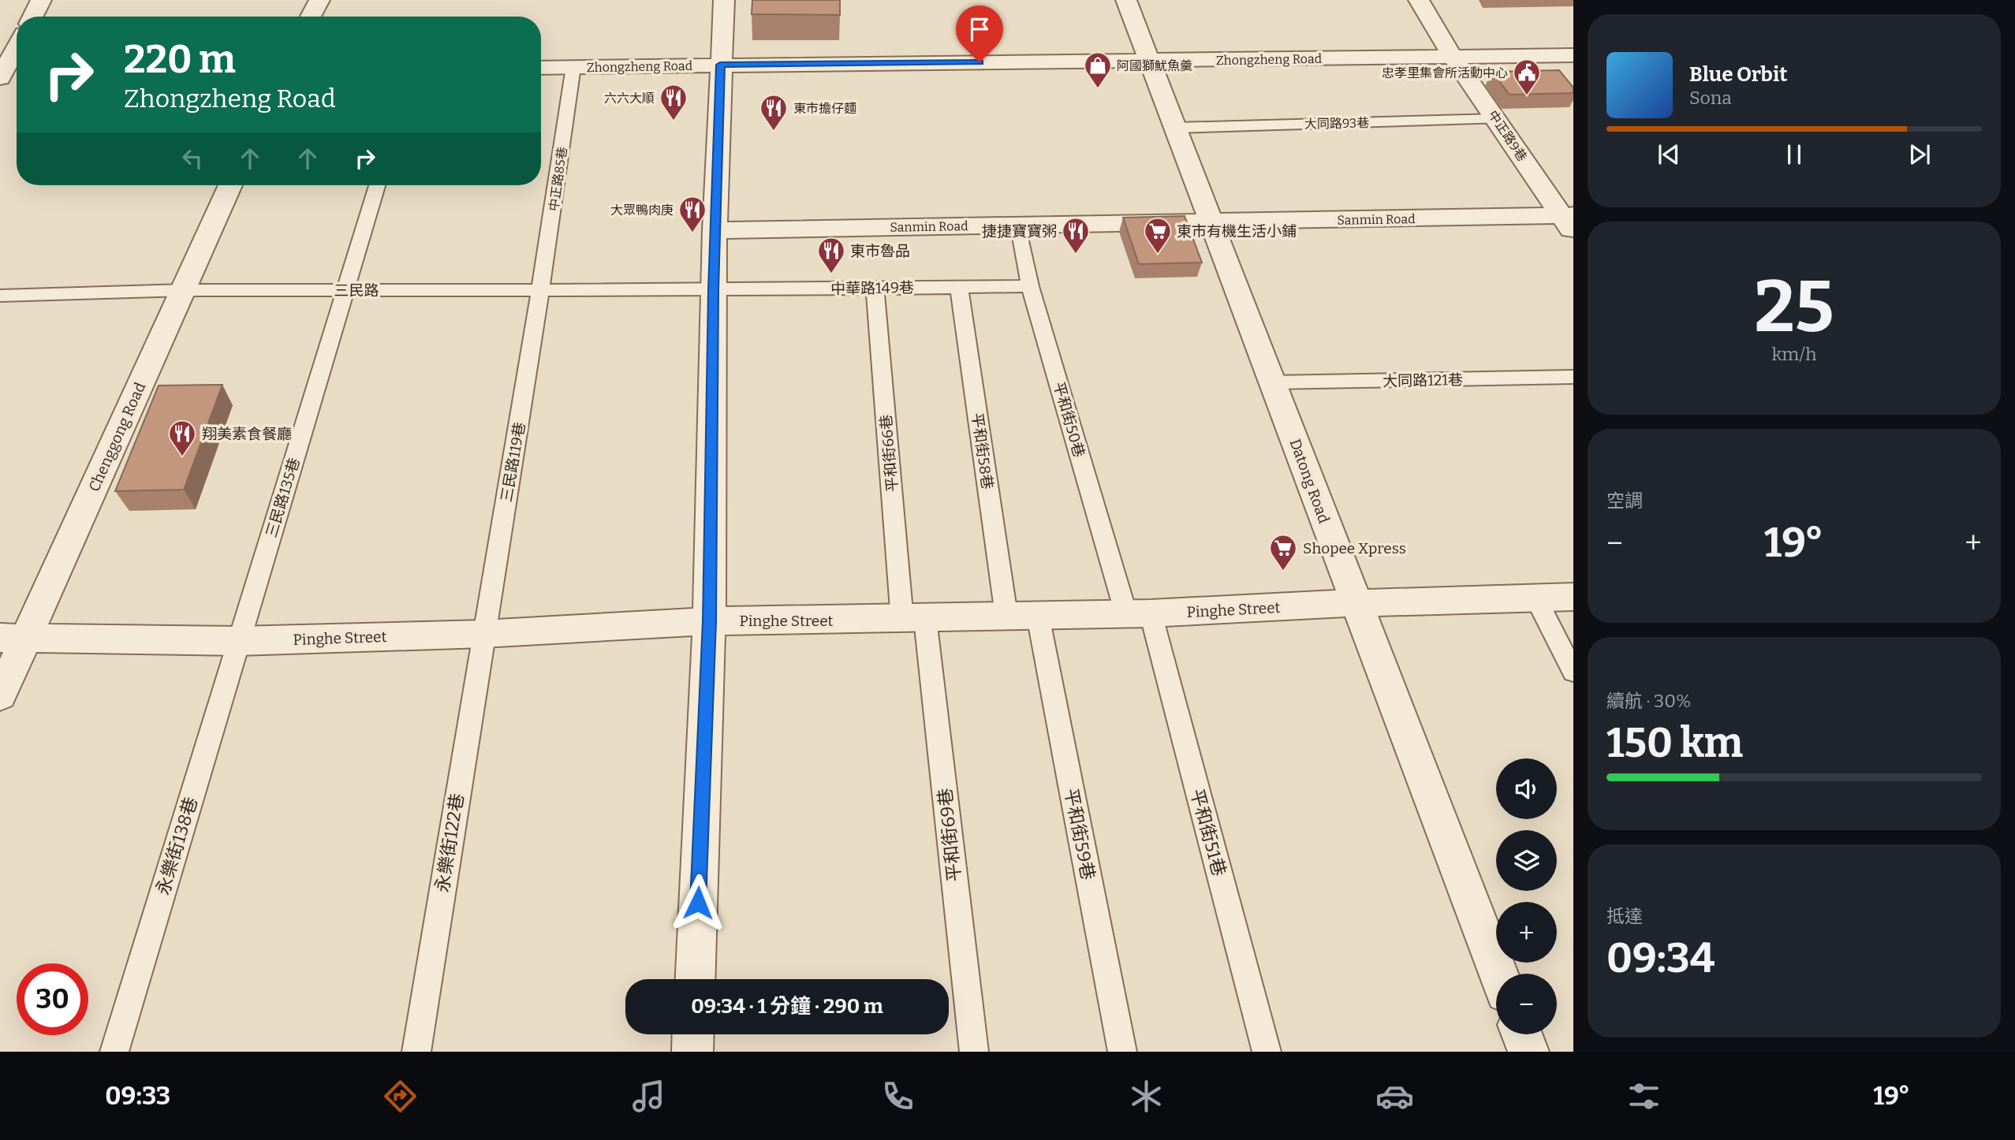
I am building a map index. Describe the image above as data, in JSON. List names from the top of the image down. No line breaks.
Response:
{"streets":{"street":["Zhongzheng Road","中正路9巷","Sanmin Road","Chenggong Road","Datong Road","Pinghe Street"],"lane":["大同路93巷","中正路85巷","中華路149巷","三民路","大同路121巷","平和街50巷","平和街58巷","平和街66巷","三民路119巷","三民路135巷","平和街51巷","平和街59巷","平和街69巷","永樂街122巷","永樂街138巷"]},"crossings":[["Zhongzheng Road","中正路9巷"],["Zhongzheng Road","中正路85巷"],["Zhongzheng Road","Datong Road"],["大同路93巷","中正路9巷"],["大同路93巷","Datong Road"],["中正路9巷","Sanmin Road"],["中正路85巷","三民路"],["中正路85巷","三民路119巷"],["Sanmin Road","平和街50巷"],["Sanmin Road","Datong Road"],["中華路149巷","三民路"],["中華路149巷","平和街50巷"],["中華路149巷","平和街58巷"],["中華路149巷","平和街66巷"],["三民路","Chenggong Road"],["三民路","三民路119巷"],["三民路","三民路135巷"],["大同路121巷","Datong Road"],["平和街50巷","Pinghe Street"],["平和街50巷","平和街51巷"],["Chenggong Road","Pinghe Street"],["平和街58巷","Pinghe Street"],["平和街66巷","Pinghe Street"],["平和街66巷","平和街69巷"],["三民路119巷","Pinghe Street"],["三民路119巷","永樂街122巷"],["Datong Road","Pinghe Street"],["三民路135巷","Pinghe Street"],["三民路135巷","永樂街138巷"],["Pinghe Street","平和街51巷"],["Pinghe Street","平和街59巷"],["Pinghe Street","平和街69巷"],["Pinghe Street","永樂街122巷"],["Pinghe Street","永樂街138巷"]],"places":{"shop":["阿國獅魷魚羹"],"public building":["忠孝里集會所活動中心"],"restaurant":["六六大順","東市擔仔麵","大眾鴨肉庚","捷捷寶寶粥","東市魯品","翔美素食餐廳"],"supermarket":["東市有機生活小鋪","Shopee Xpress"]},"page":{"turn":["220 m","Zhongzheng Road"],"song":["Blue Orbit","Sona"],"tile":[["25","km/h"],"空調",["續航 · 30%","150 km"],["抵達","09:34"]],"heat":["−","19°","+"],"map_buttons":["+","−"],"limit":"30","trip":"09:34 · 1 分鐘 · 290 m","tabs":["09:33","19°"]}}
